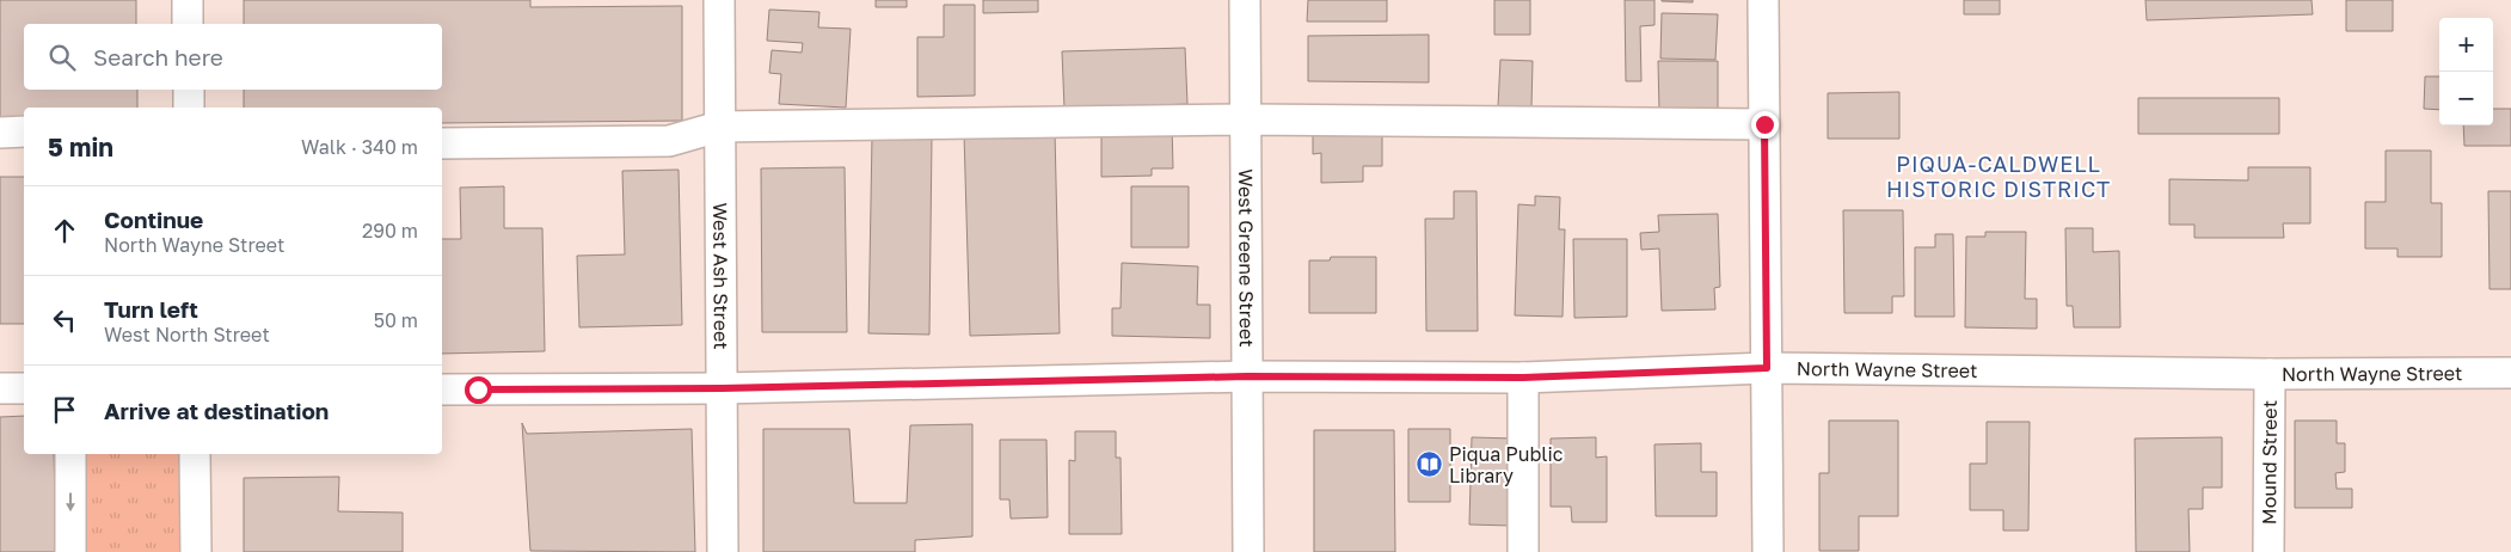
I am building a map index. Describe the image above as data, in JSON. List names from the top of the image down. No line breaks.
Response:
{"streets":{"street":["West Greene Street","West Ash Street","North Wayne Street","Mound Street"]},"crossings":[["West Greene Street","North Wayne Street"],["West Ash Street","North Wayne Street"],["North Wayne Street","Mound Street"]],"districts":["PIQUA-CALDWELL HISTORIC DISTRICT"],"places":{"library":["Piqua Public Library"]},"page":{"map_buttons":["+","−"],"search":"Search here","heading":["5 min","Walk · 340 m"],"list":[["Continue","North Wayne Street","290 m"],["Turn left","West North Street","50 m"],"Arrive at destination"]}}
